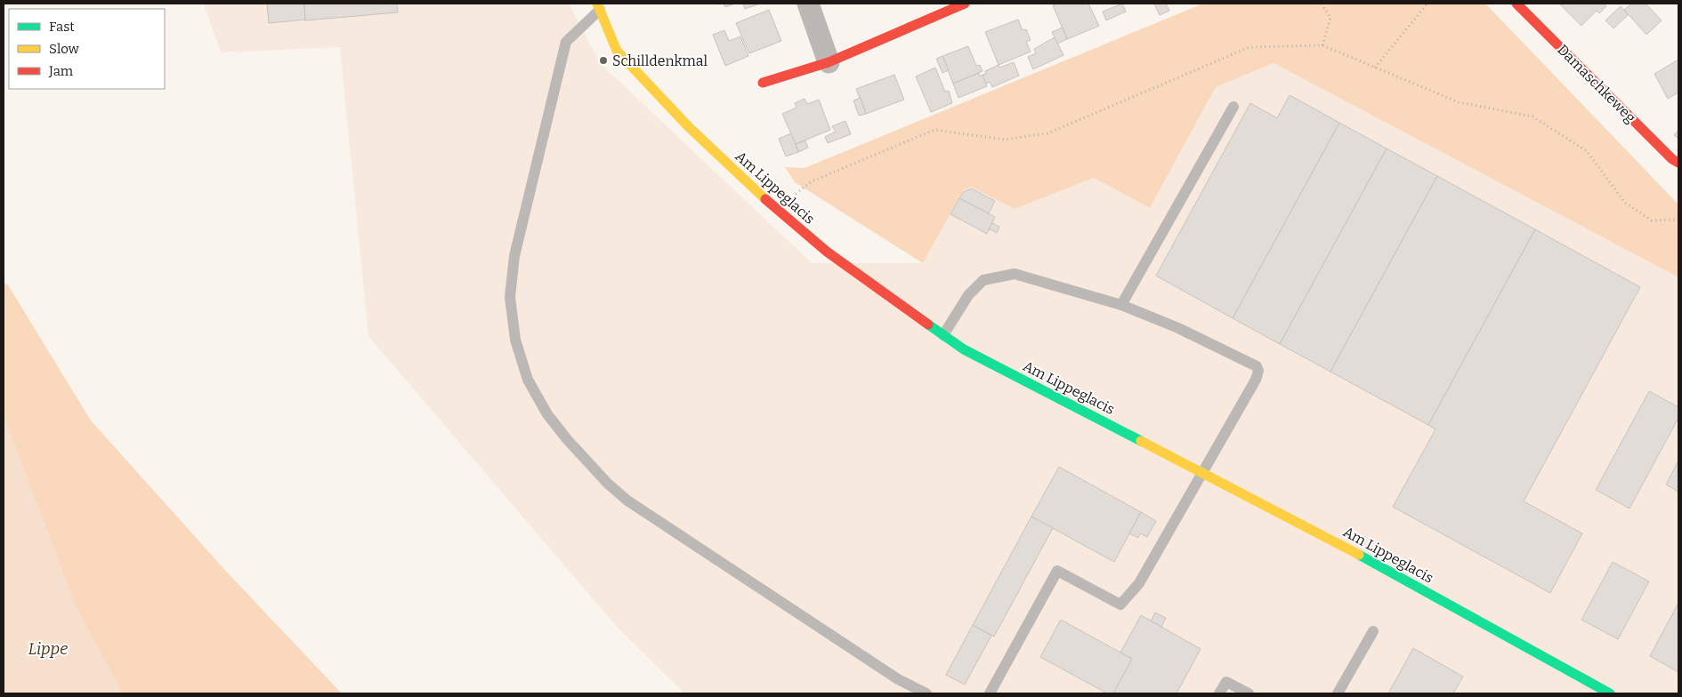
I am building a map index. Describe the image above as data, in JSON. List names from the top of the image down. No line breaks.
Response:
{"streets":{"street":["Damaschkeweg","Am Lippeglacis"]},"water":["Lippe"],"places":["Schilldenkmal"],"legend":["Fast","Slow","Jam"]}
